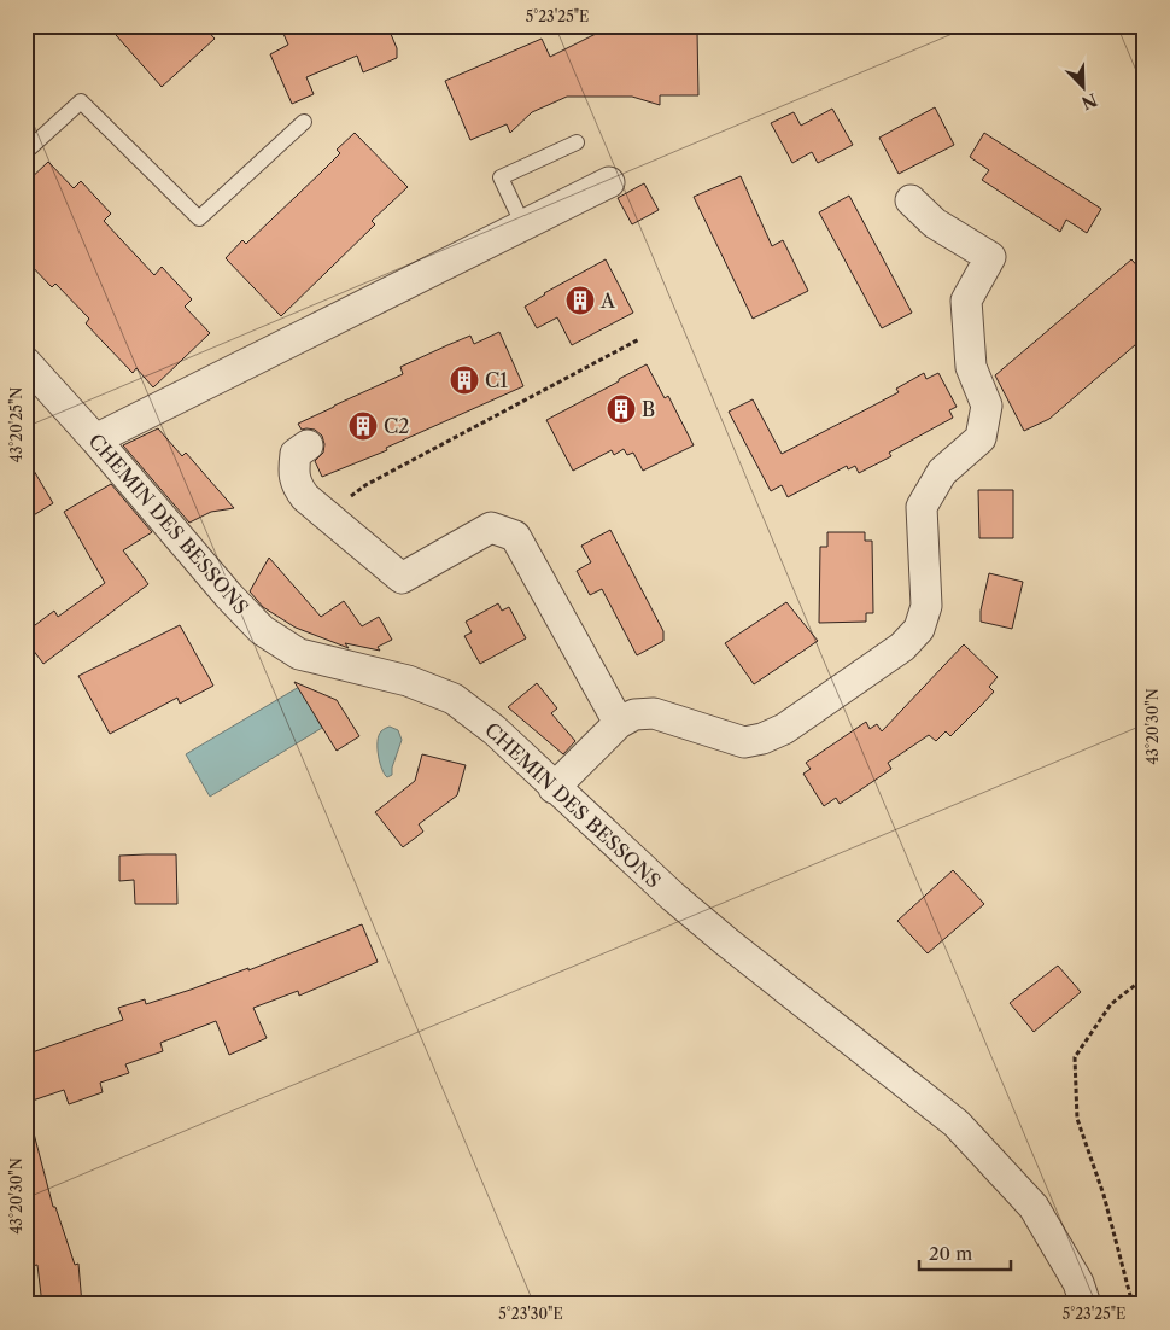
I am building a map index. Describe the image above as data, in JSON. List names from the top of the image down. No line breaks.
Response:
{"streets":{"street":["CHEMIN DES BESSONS"]},"places":{"building":["A","C1","B","C2"]},"scale_bar":"20 m","north":"bottom right","coordinates":["5°23'25\"E","43°20'25\"N","43°20'30\"N","5°23'30\"E"]}
